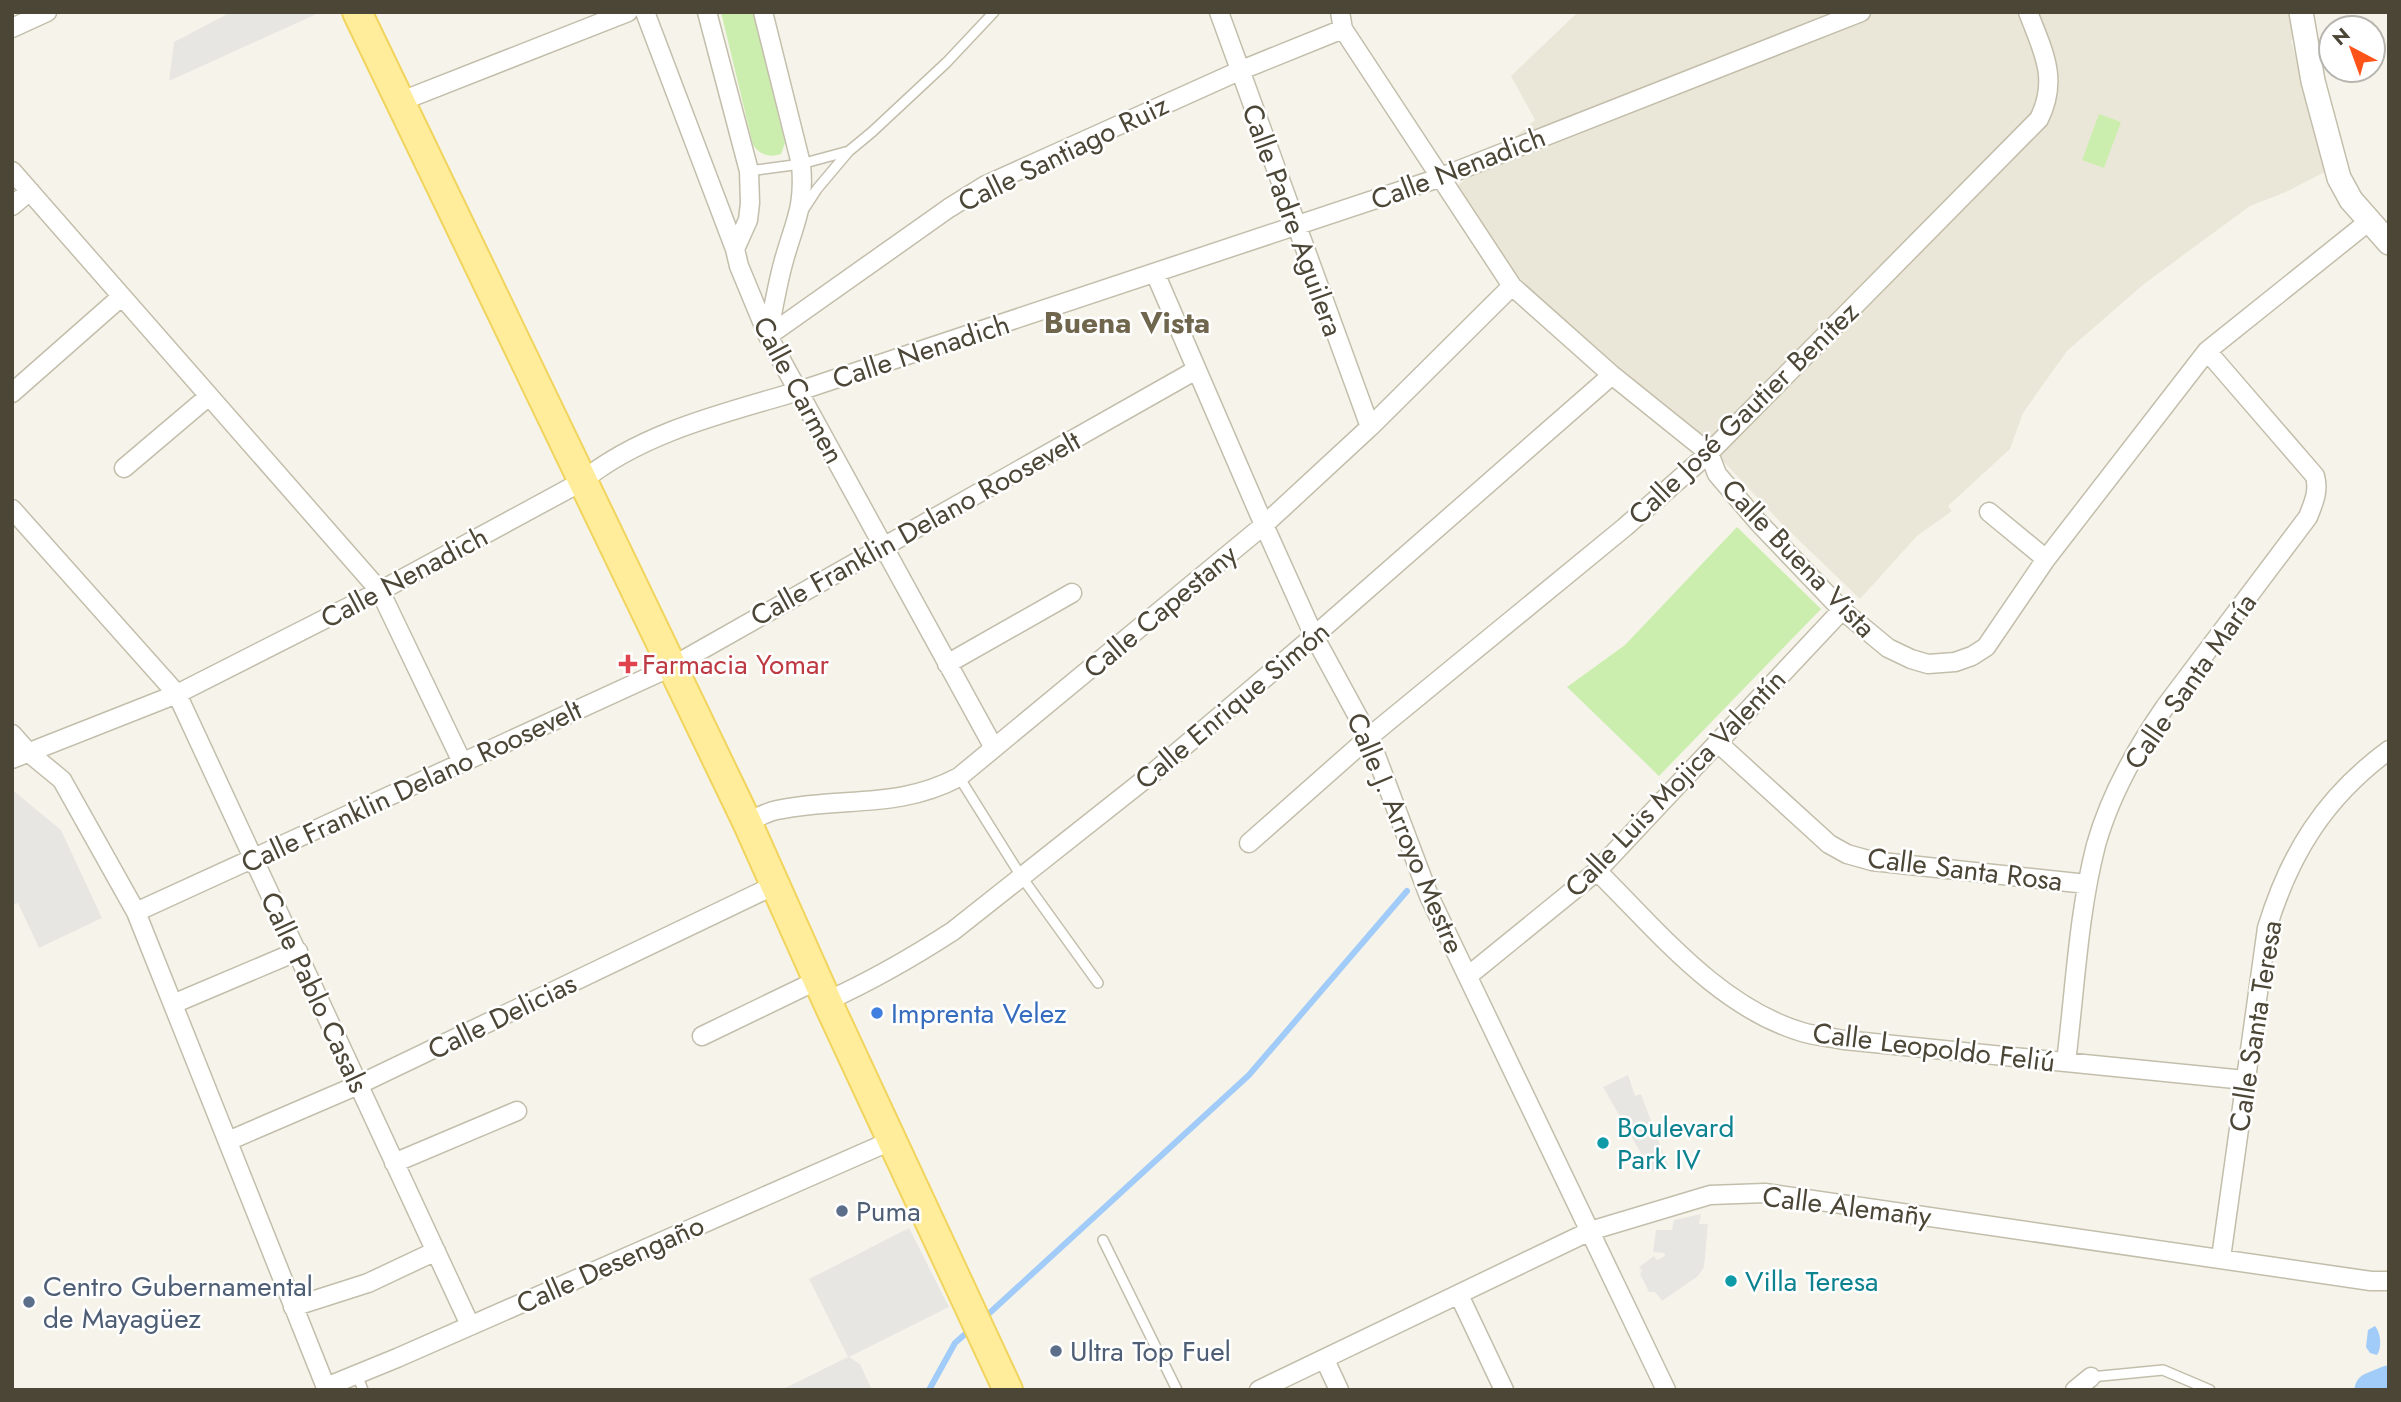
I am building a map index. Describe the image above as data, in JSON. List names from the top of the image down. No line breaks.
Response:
{"streets":{"street":["Calle Santiago Ruiz","Calle Nenadich","Calle Padre Aguilera","Calle Carmen","Calle José Gautier Benítez","Calle Franklin Delano Roosevelt","Calle Buena Vista","Calle Capestany","Calle Santa María","Calle Enrique Simón","Calle Luis Mojica Valentín","Calle J. Arroyo Mestre","Calle Santa Rosa","Calle Pablo Casals","Calle Delicias","Calle Santa Teresa","Calle Leopoldo Feliú","Calle Alemañy","Calle Desengaño"]},"crossings":[["Calle Santiago Ruiz","Calle Padre Aguilera"],["Calle Santiago Ruiz","Calle Carmen"],["Calle Santiago Ruiz","Calle Buena Vista"],["Calle Nenadich","Calle Padre Aguilera"],["Calle Nenadich","Calle Carmen"],["Calle Nenadich","Calle Buena Vista"],["Calle Nenadich","Calle J. Arroyo Mestre"],["Calle Nenadich","Calle Pablo Casals"],["Calle Padre Aguilera","Calle Capestany"],["Calle Carmen","Calle Franklin Delano Roosevelt"],["Calle Carmen","Calle Capestany"],["Calle José Gautier Benítez","Calle Buena Vista"],["Calle José Gautier Benítez","Calle J. Arroyo Mestre"],["Calle Franklin Delano Roosevelt","Calle J. Arroyo Mestre"],["Calle Franklin Delano Roosevelt","Calle Pablo Casals"],["Calle Buena Vista","Calle Capestany"],["Calle Buena Vista","Calle Santa María"],["Calle Buena Vista","Calle Enrique Simón"],["Calle Buena Vista","Calle Luis Mojica Valentín"],["Calle Capestany","Calle J. Arroyo Mestre"],["Calle Santa María","Calle Santa Rosa"],["Calle Santa María","Calle Leopoldo Feliú"],["Calle Enrique Simón","Calle J. Arroyo Mestre"],["Calle Luis Mojica Valentín","Calle J. Arroyo Mestre"],["Calle Luis Mojica Valentín","Calle Santa Rosa"],["Calle Luis Mojica Valentín","Calle Leopoldo Feliú"],["Calle J. Arroyo Mestre","Calle Alemañy"],["Calle Pablo Casals","Calle Delicias"],["Calle Pablo Casals","Calle Desengaño"],["Calle Santa Teresa","Calle Leopoldo Feliú"],["Calle Santa Teresa","Calle Alemañy"]],"districts":["Buena Vista"],"places":{"health":["Farmacia Yomar"],"other":["Imprenta Velez","Boulevard Park IV","Puma","Villa Teresa","Centro Gubernamental de Mayagüez","Ultra Top Fuel"]},"north":"top left"}
